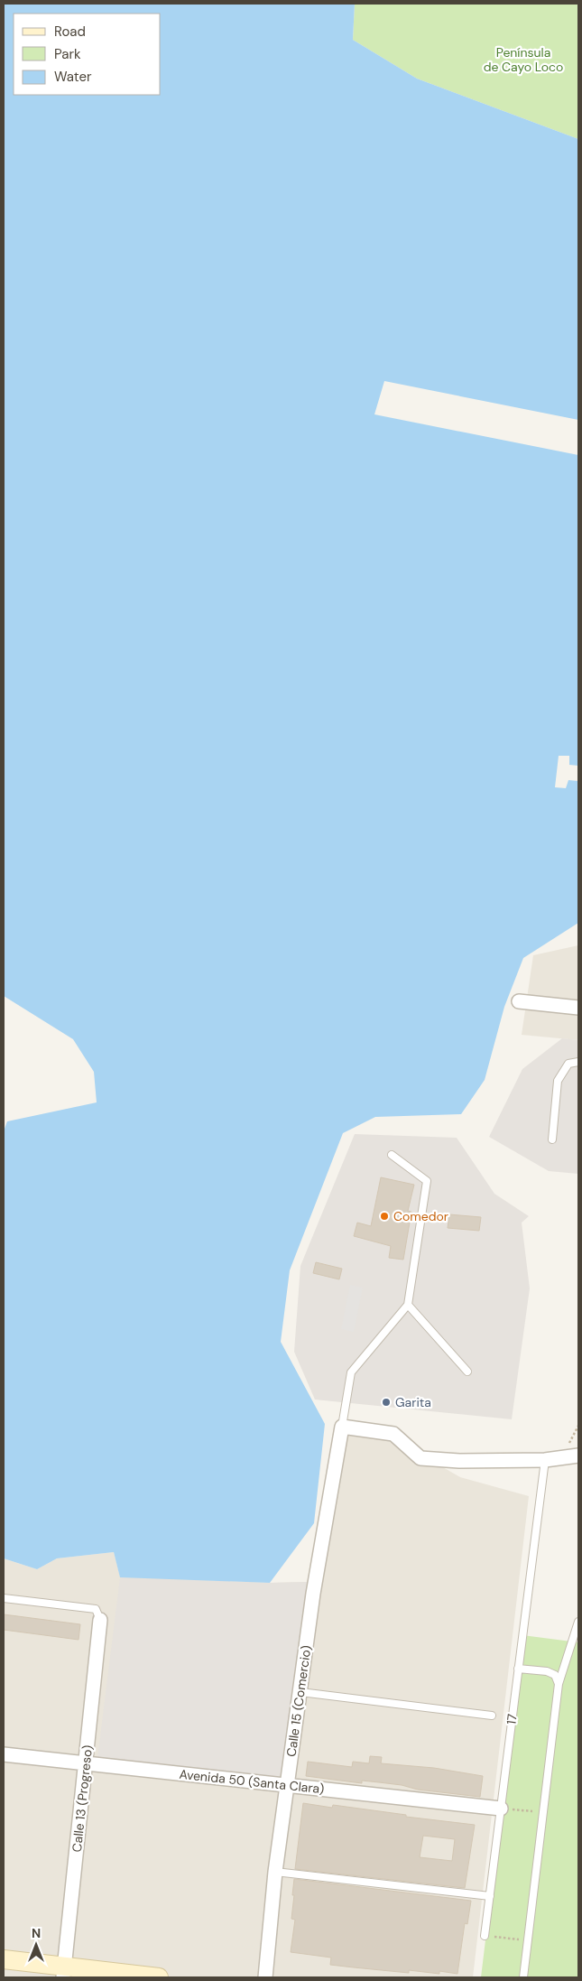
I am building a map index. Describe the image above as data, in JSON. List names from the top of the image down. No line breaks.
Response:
{"streets":{"street":["Calle 15 (Comercio)","Avenida 50 (Santa Clara)","Calle 13 (Progreso)"],"lane":["17"]},"crossings":[["Calle 15 (Comercio)","Avenida 50 (Santa Clara)"],["17","Avenida 50 (Santa Clara)"],["Avenida 50 (Santa Clara)","Calle 13 (Progreso)"]],"parks":["Península de Cayo Loco"],"places":["Comedor","Garita"],"legend":["Road","Park","Water"],"north":"top"}
